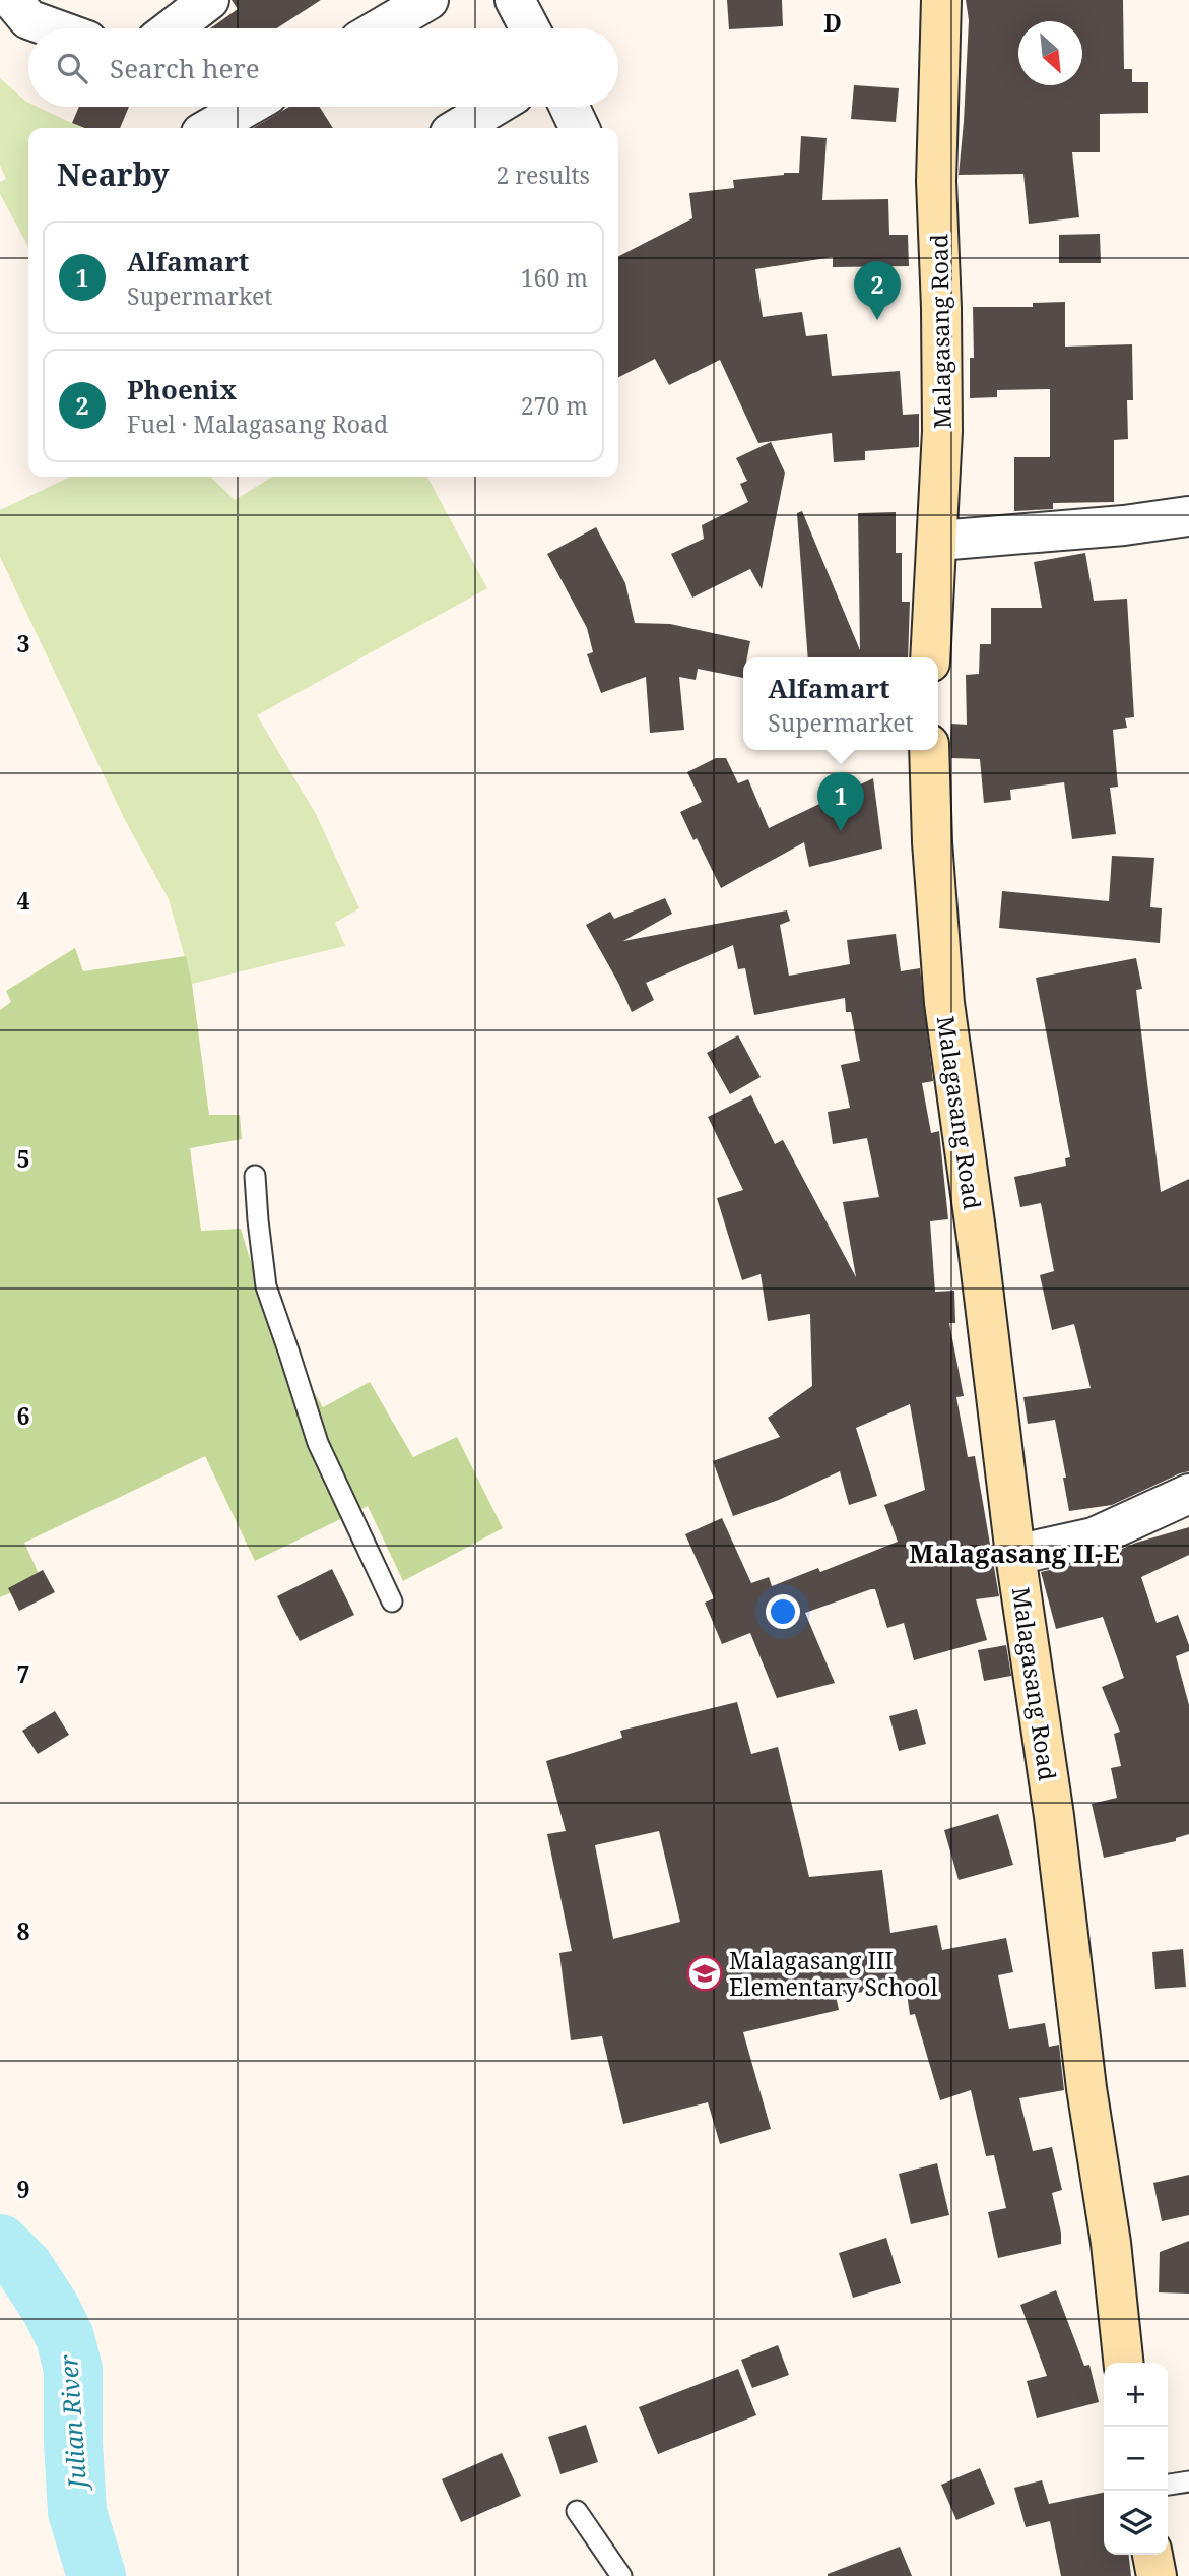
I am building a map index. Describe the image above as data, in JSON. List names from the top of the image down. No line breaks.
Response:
{"streets":{"main road":["Malagasang Road"]},"districts":["Malagasang II-E"],"water":["Julian River"],"places":{"school or university":["Malagasang III Elementary School"]},"north":"bottom right","page":{"search":"Search here","heading":["Nearby","2 results"],"list":[{"mark":"1","name":"Alfamart","note":"Supermarket","value":"160 m"},{"mark":"2","name":"Phoenix","note":"Fuel · Malagasang Road","value":"270 m"}],"pins":["2","1"],"popup":["Alfamart","Supermarket"],"map_buttons":["+","−"]},"grid":{"columns":["D"],"rows":["3","4","5","6","7","8","9"]}}
